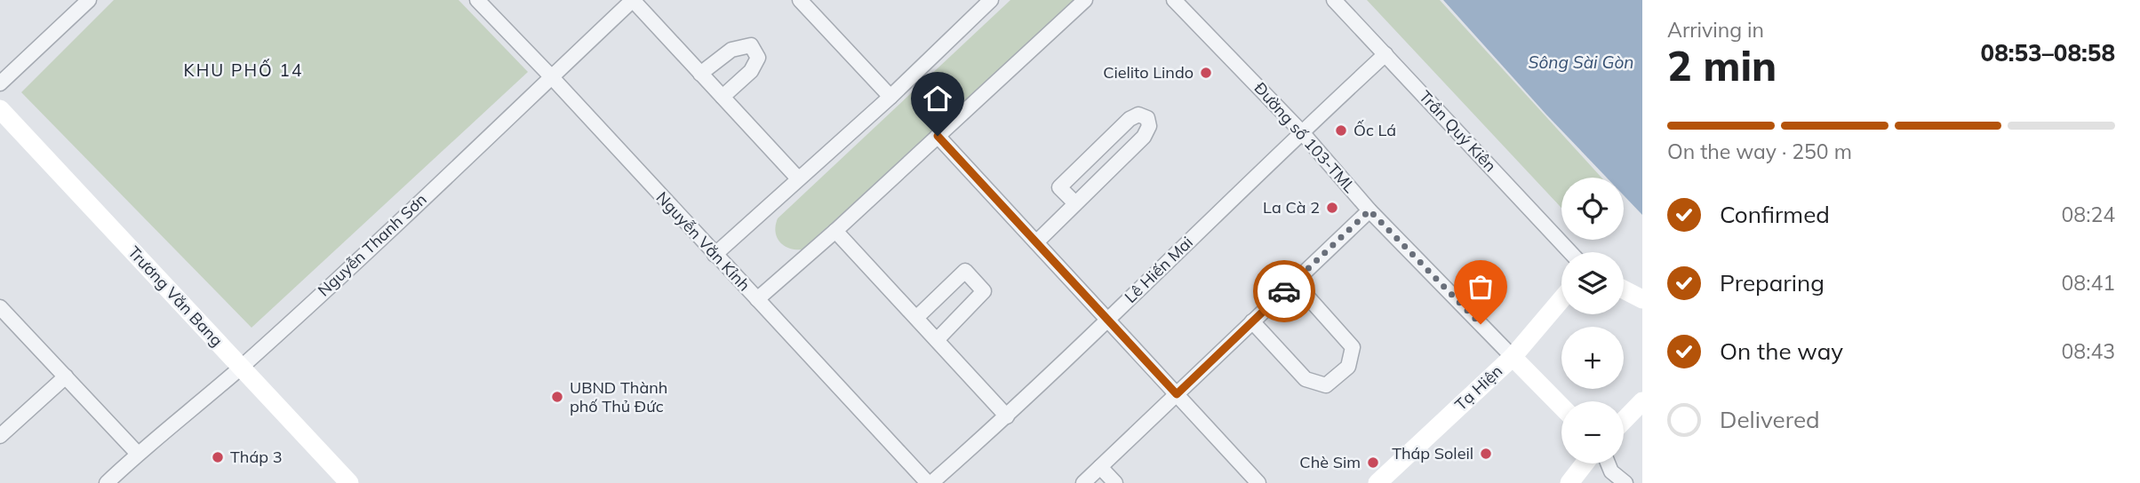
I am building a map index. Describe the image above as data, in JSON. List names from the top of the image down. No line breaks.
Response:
{"streets":{"street":["Trần Quý Kiên","Đường số 103-TML","Nguyễn Văn Kỉnh","Nguyễn Thanh Sơn","Lê Hiến Mai","Trương Văn Bang","Tạ Hiện"]},"crossings":[["Trần Quý Kiên","Lê Hiến Mai"],["Đường số 103-TML","Lê Hiến Mai"],["Đường số 103-TML","Tạ Hiện"],["Nguyễn Văn Kỉnh","Nguyễn Thanh Sơn"],["Nguyễn Văn Kỉnh","Lê Hiến Mai"],["Nguyễn Thanh Sơn","Trương Văn Bang"]],"districts":["KHU PHỐ 14"],"water":["Sông Sài Gòn"],"places":["Cielito Lindo","Ốc Lá","La Cà 2","UBND Thành phố Thủ Đức","Tháp Soleil","Tháp 3","Chè Sim"],"page":{"heading":["2 min","Arriving in","08:53–08:58"],"bar":"On the way · 250 m","map_buttons":["+","−"],"list":[["Confirmed","08:24"],["Preparing","08:41"],["On the way","08:43"],"Delivered"]}}
